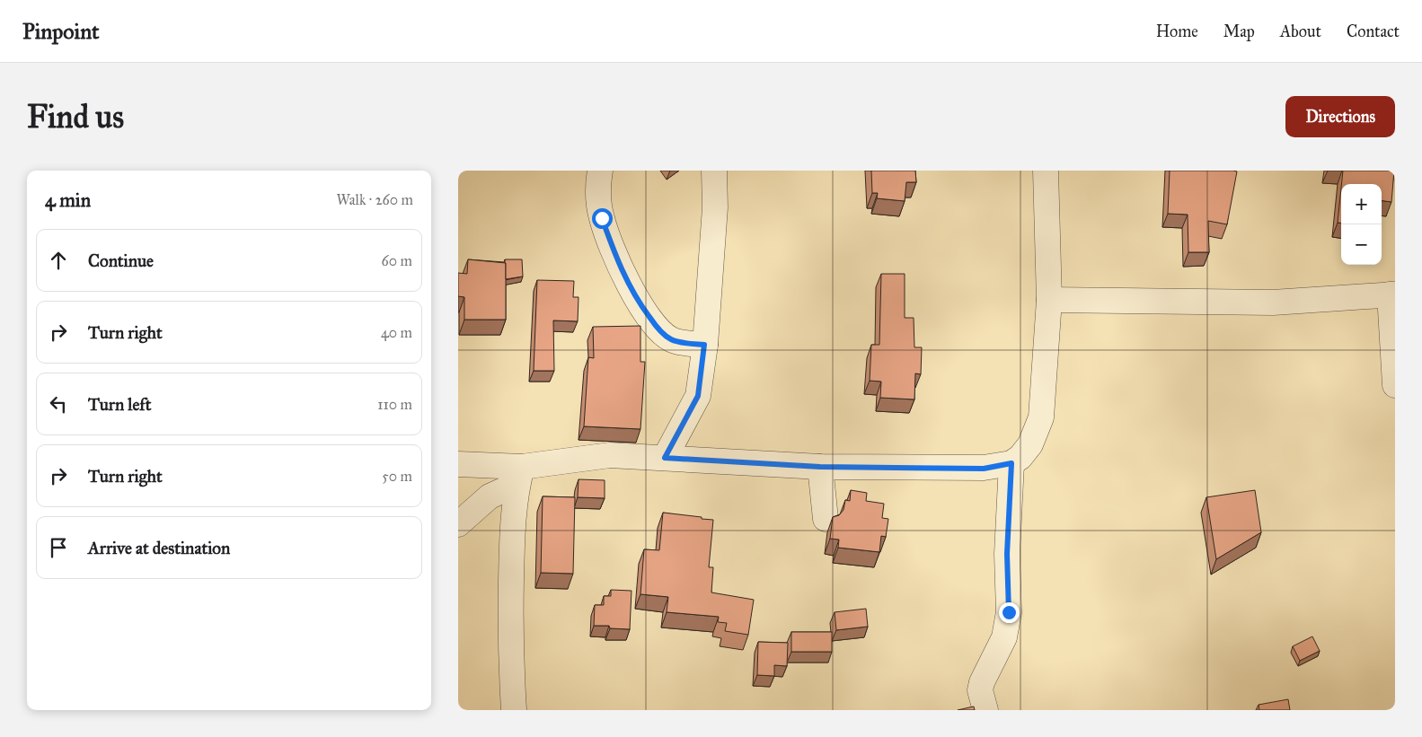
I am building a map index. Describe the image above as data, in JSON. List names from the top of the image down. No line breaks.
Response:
{"page":{"header":"Pinpoint","nav":["Home","Map","About","Contact"],"buttons":"Directions","title":"Find us","heading":["4 min","Walk · 260 m"],"map_buttons":["+","−"],"list":[["Continue","60 m"],["Turn right","40 m"],["Turn left","110 m"],["Turn right","50 m"],"Arrive at destination"]}}
